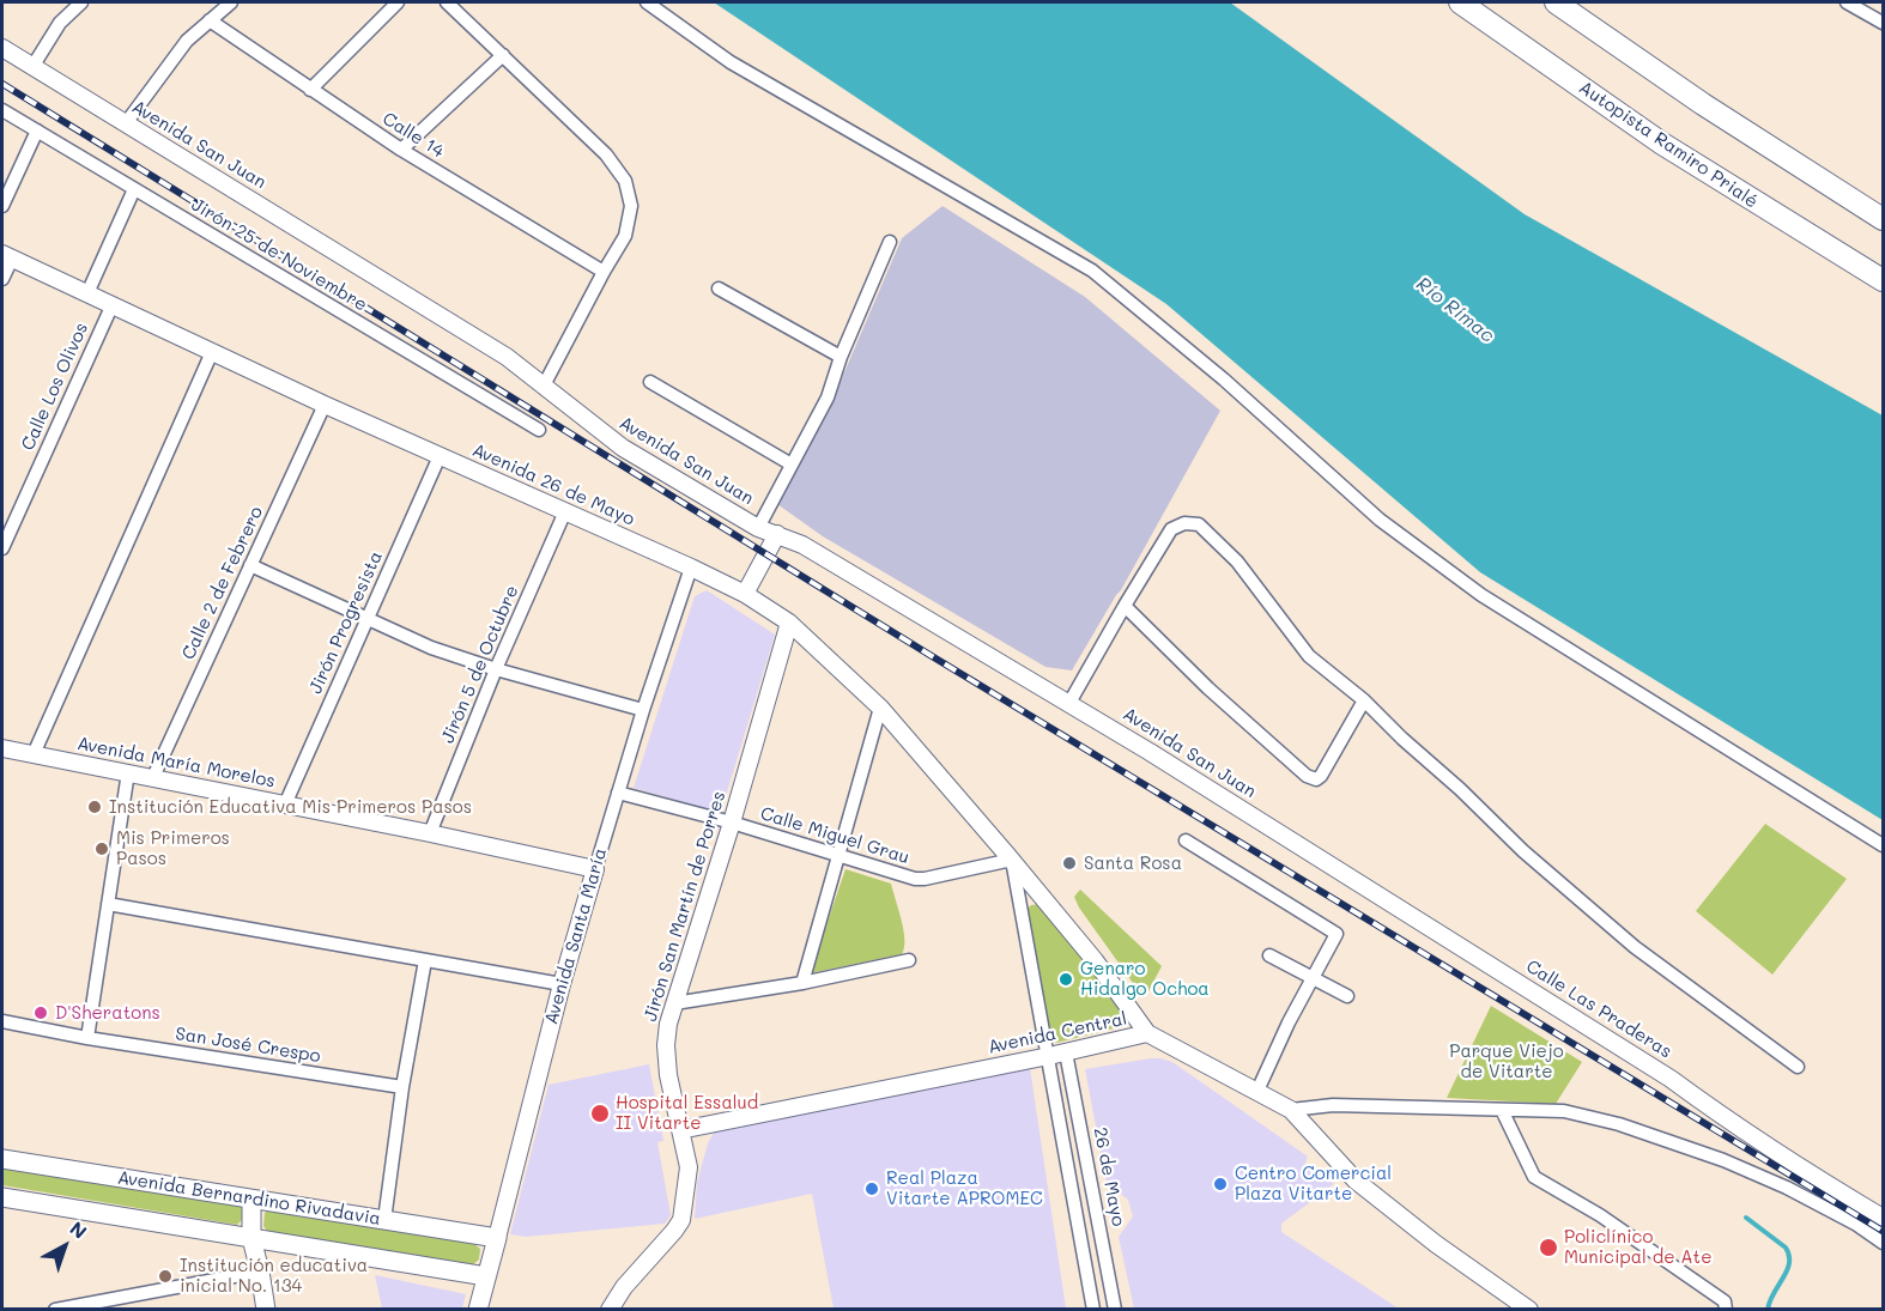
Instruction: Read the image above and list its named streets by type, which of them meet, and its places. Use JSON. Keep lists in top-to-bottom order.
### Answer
{
  "streets": {
    "highway": ["Autopista Ramiro Prialé"],
    "main road": ["Avenida Santa María", "Avenida Bernardino Rivadavia"],
    "street": [
      "Calle 14",
      "Avenida San Juan",
      "Jirón 25 de Noviembre",
      "Calle Los Olivos",
      "Avenida 26 de Mayo",
      "Calle 2 de Febrero",
      "Jirón Progresista",
      "Jirón 5 de Octubre",
      "Avenida María Morelos",
      "Calle Miguel Grau",
      "Jirón San Martín de Porres",
      "Calle Las Praderas",
      "Avenida Central",
      "San José Crespo",
      "26 de Mayo"
    ]
  },
  "crossings": [
    ["Avenida San Juan", "Calle Las Praderas"],
    ["Calle Los Olivos", "Avenida 26 de Mayo"],
    ["Avenida 26 de Mayo", "Calle 2 de Febrero"],
    ["Avenida 26 de Mayo", "Jirón Progresista"],
    ["Avenida 26 de Mayo", "Jirón 5 de Octubre"],
    ["Avenida 26 de Mayo", "Calle Miguel Grau"],
    ["Avenida 26 de Mayo", "Jirón San Martín de Porres"],
    ["Avenida 26 de Mayo", "Avenida Santa María"],
    ["Avenida 26 de Mayo", "Avenida Central"],
    ["Calle 2 de Febrero", "Avenida María Morelos"],
    ["Jirón Progresista", "Avenida María Morelos"],
    ["Jirón 5 de Octubre", "Avenida María Morelos"],
    ["Avenida María Morelos", "Avenida Santa María"],
    ["Calle Miguel Grau", "Jirón San Martín de Porres"],
    ["Calle Miguel Grau", "Avenida Santa María"],
    ["Jirón San Martín de Porres", "Avenida Central"],
    ["Avenida Santa María", "Avenida Bernardino Rivadavia"],
    ["Avenida Central", "26 de Mayo"]
  ],
  "water": ["Río Rímac"],
  "parks": ["Parque Viejo de Vitarte"],
  "places": [
    "Institución Educativa Mis Primeros Pasos",
    "Mis Primeros Pasos",
    "Santa Rosa",
    "Genaro Hidalgo Ochoa",
    "D'Sheratons",
    "Hospital Essalud II Vitarte",
    "Centro Comercial Plaza Vitarte",
    "Real Plaza Vitarte APROMEC",
    "Policlínico Municipal de Ate",
    "Institución educativa inicial No. 134"
  ],
  "north": "top right"
}
